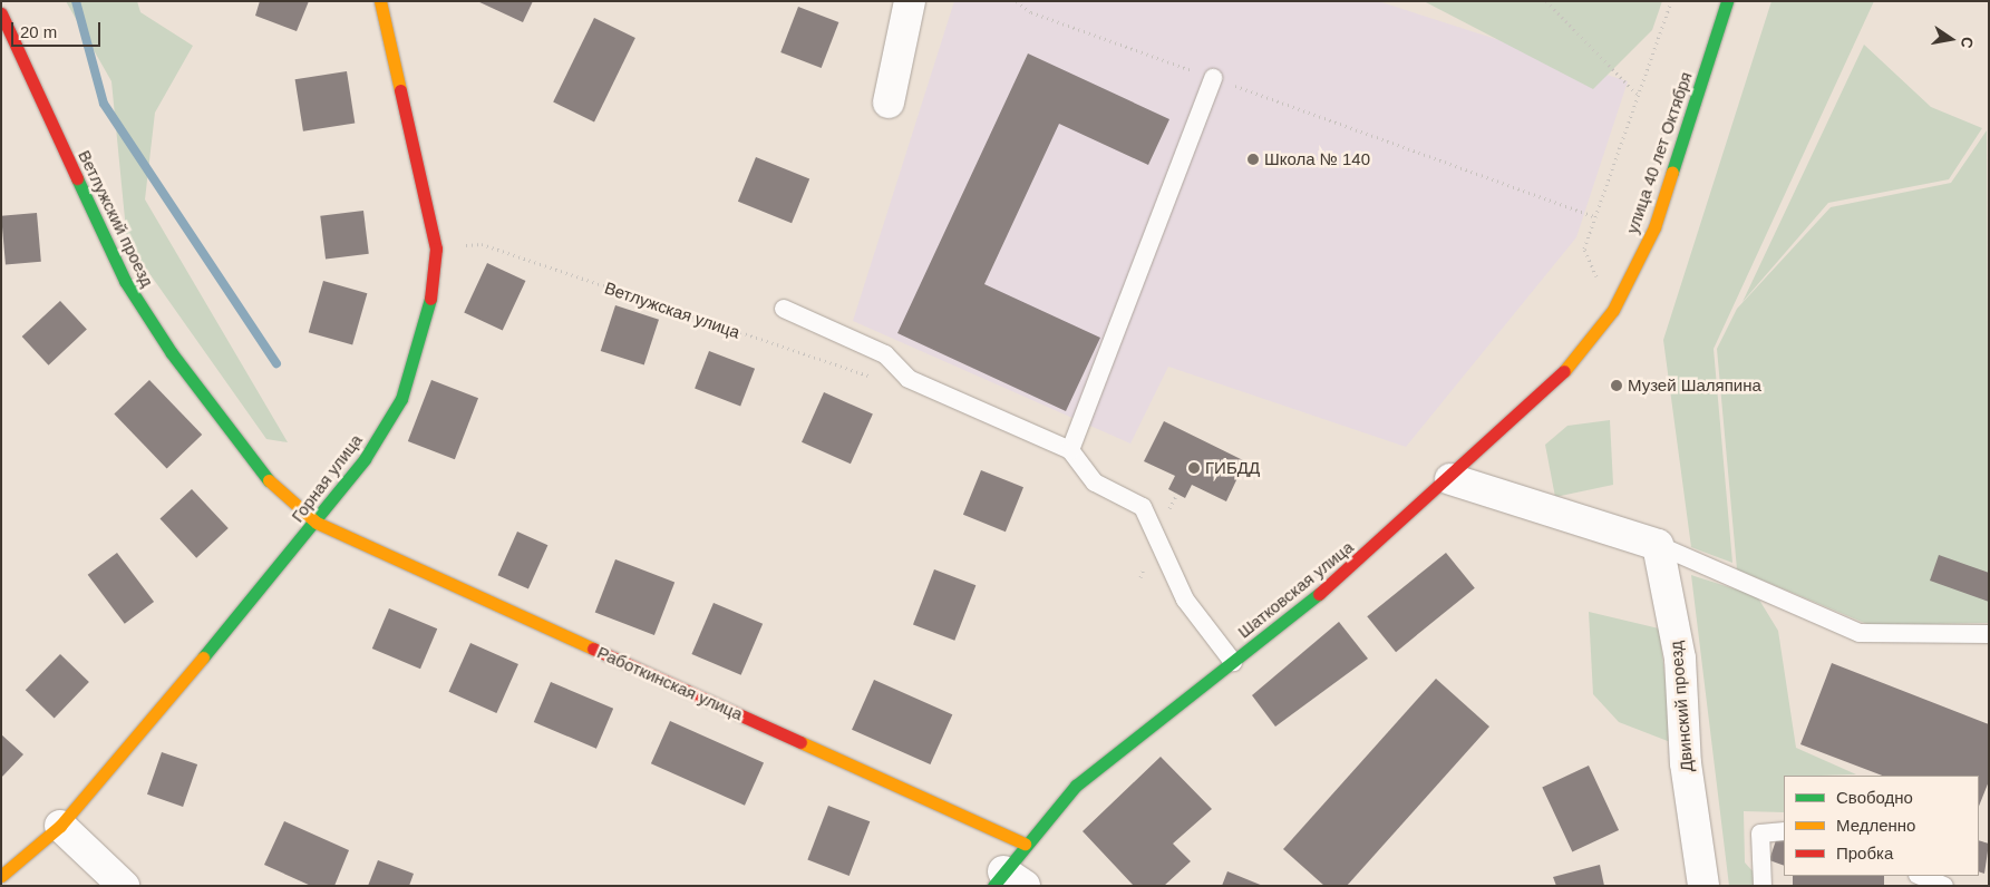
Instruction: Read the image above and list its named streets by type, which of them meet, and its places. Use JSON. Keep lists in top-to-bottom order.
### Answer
{
  "streets": {
    "street": [
      "улица 40 лет Октября",
      "Ветлужский проезд",
      "Горная улица",
      "Шатковская улица",
      "Работкинская улица",
      "Двинский проезд"
    ],
    "path": ["Ветлужская улица"]
  },
  "crossings": [
    ["улица 40 лет Октября", "Шатковская улица"],
    ["Ветлужский проезд", "Горная улица"],
    ["Ветлужский проезд", "Работкинская улица"],
    ["Ветлужская улица", "Горная улица"],
    ["Горная улица", "Работкинская улица"],
    ["Шатковская улица", "Работкинская улица"]
  ],
  "places": ["Школа № 140", "Музей Шаляпина", "ГИБДД"],
  "legend": ["Свободно", "Медленно", "Пробка"],
  "scale_bar": "20 m",
  "north": "right"
}
